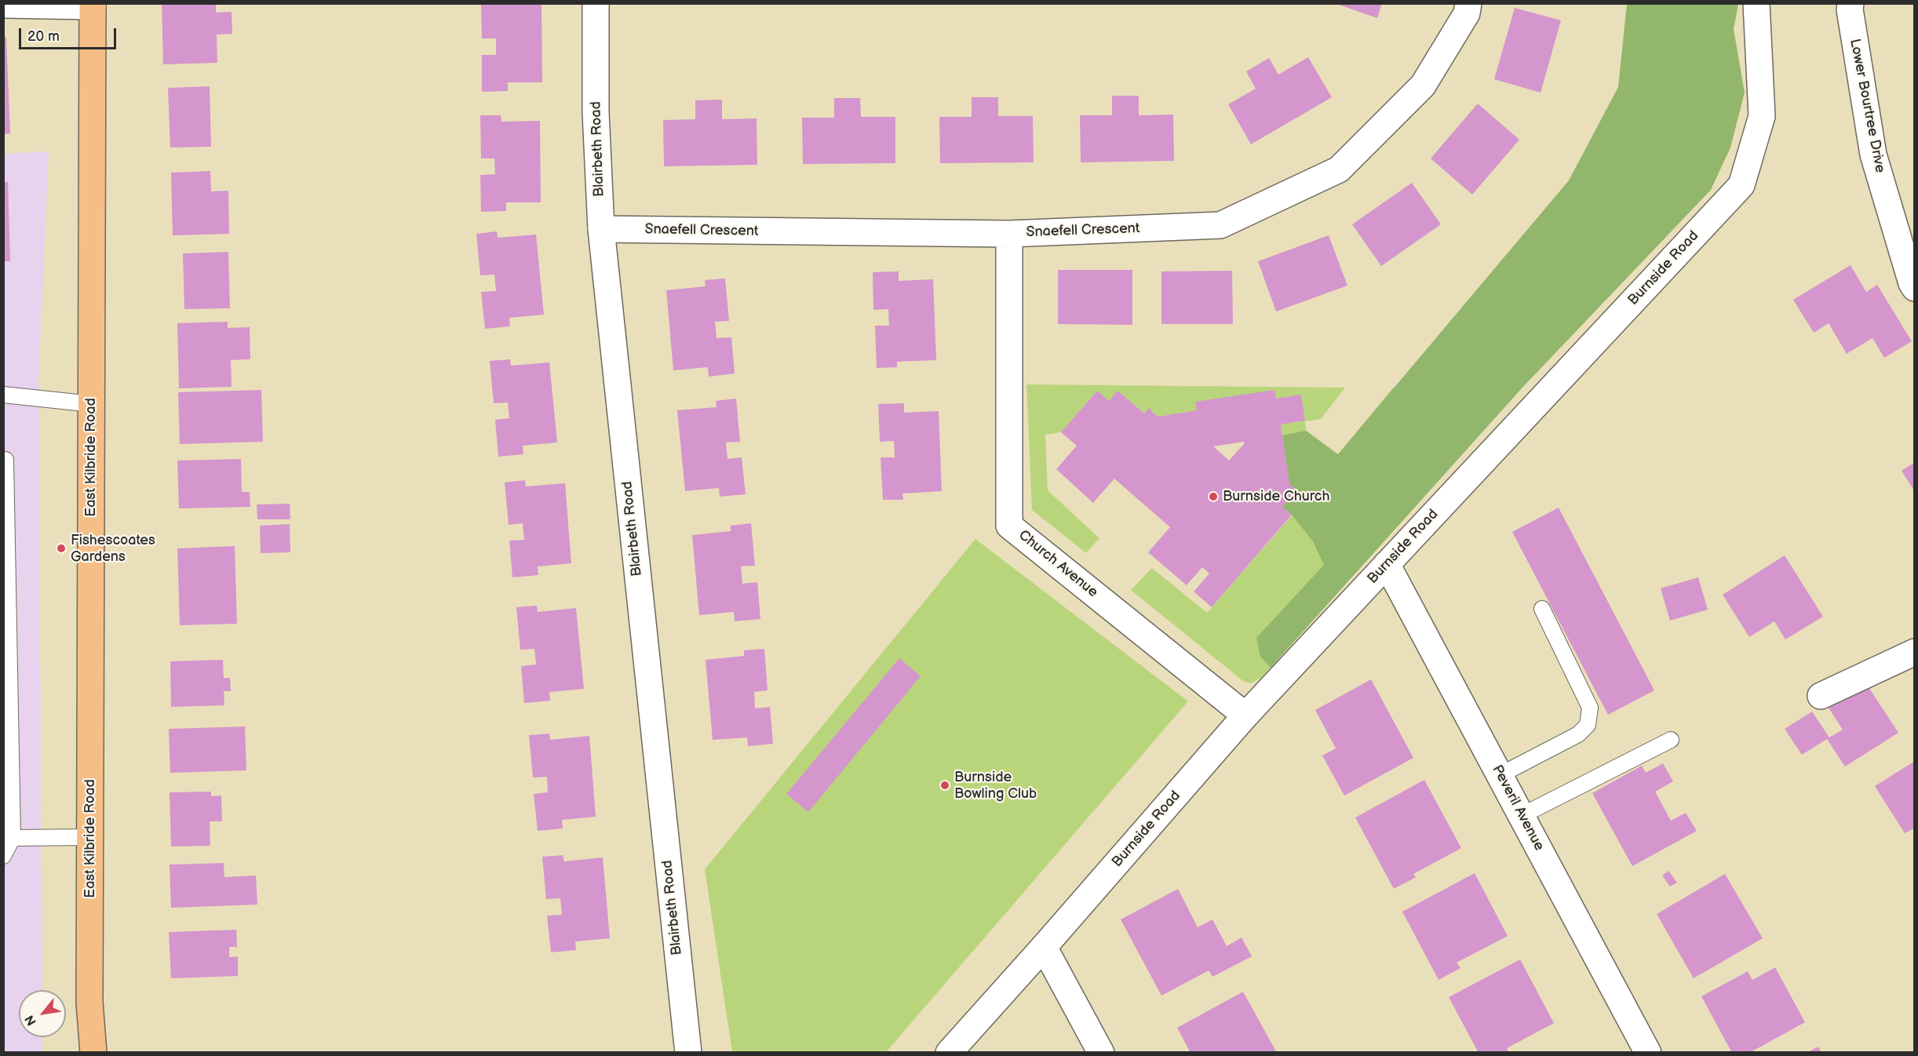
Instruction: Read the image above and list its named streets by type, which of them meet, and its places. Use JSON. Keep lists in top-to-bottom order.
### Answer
{
  "streets": {
    "main road": ["East Kilbride Road"],
    "street": [
      "Lower Bourtree Drive",
      "Blairbeth Road",
      "Snaefell Crescent",
      "Burnside Road",
      "Church Avenue",
      "Peveril Avenue"
    ]
  },
  "crossings": [
    ["Blairbeth Road", "Snaefell Crescent"],
    ["Snaefell Crescent", "Church Avenue"],
    ["Burnside Road", "Church Avenue"],
    ["Burnside Road", "Peveril Avenue"]
  ],
  "places": ["Burnside Church", "Fishescoates Gardens", "Burnside Bowling Club"],
  "scale_bar": "20 m",
  "north": "bottom left"
}
